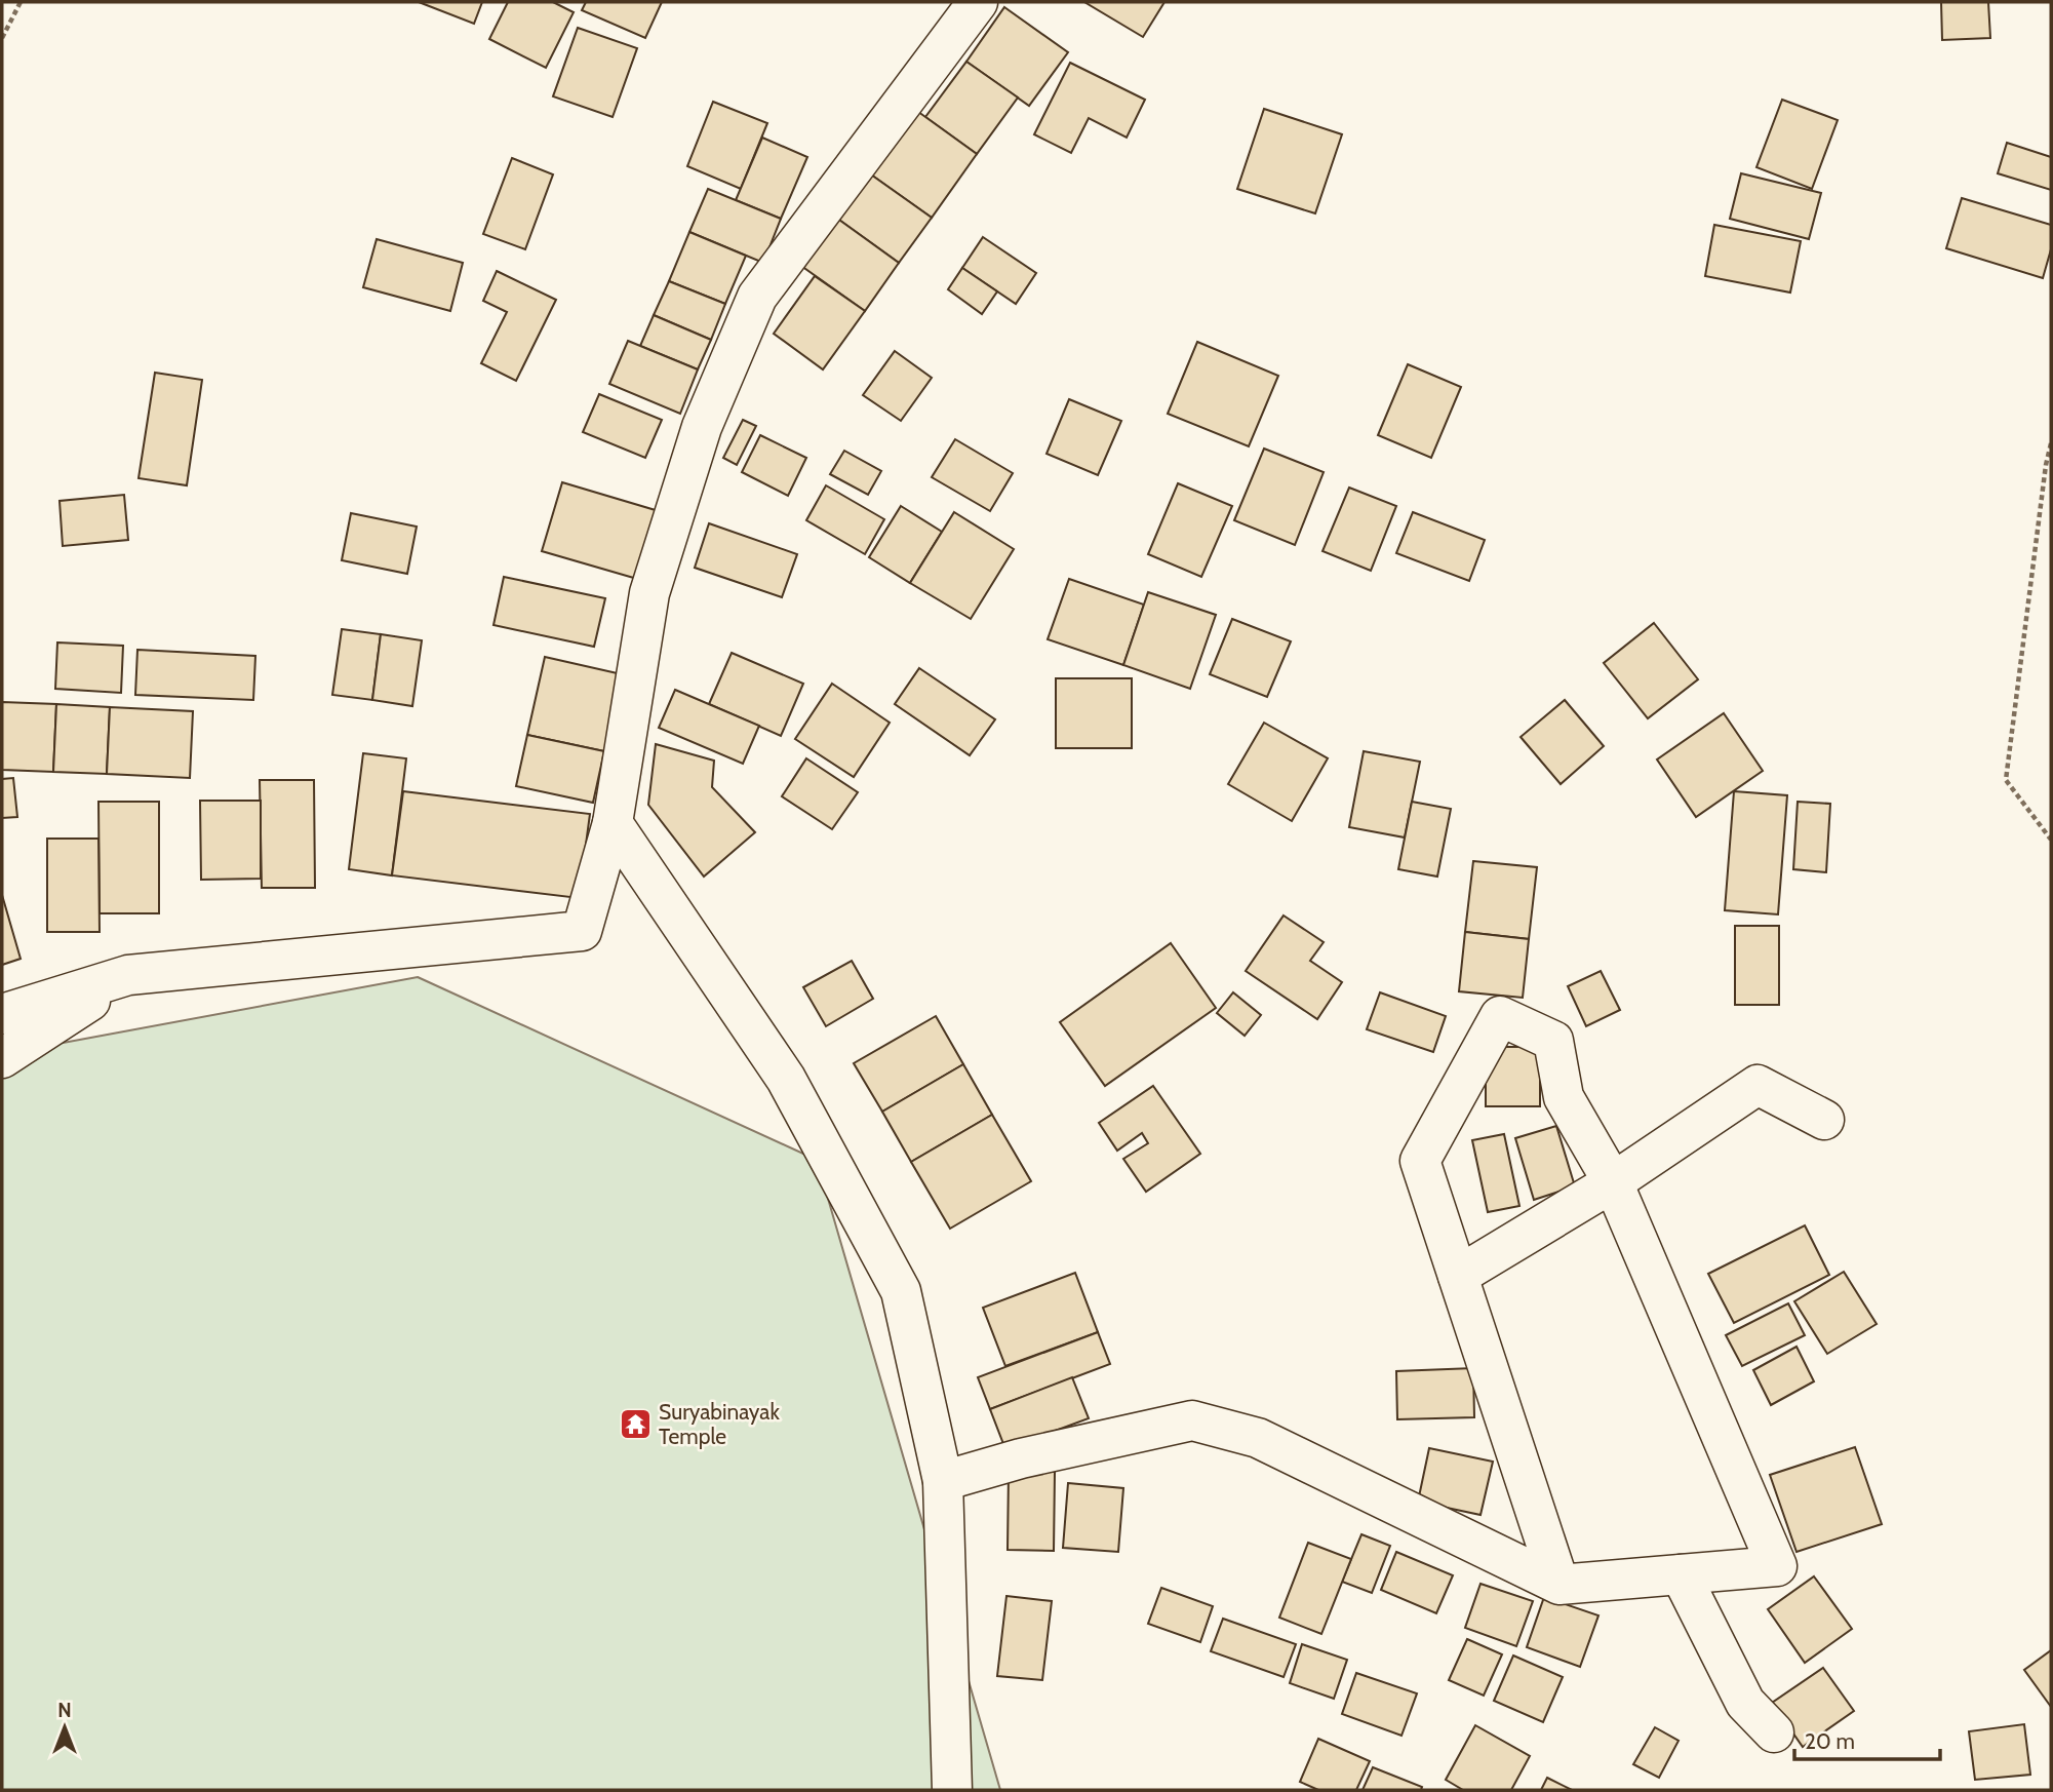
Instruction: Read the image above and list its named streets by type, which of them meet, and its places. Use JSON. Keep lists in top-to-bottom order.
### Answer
{
  "places": {
    "temple": ["Suryabinayak Temple"]
  },
  "scale_bar": "20 m",
  "north": "top"
}
